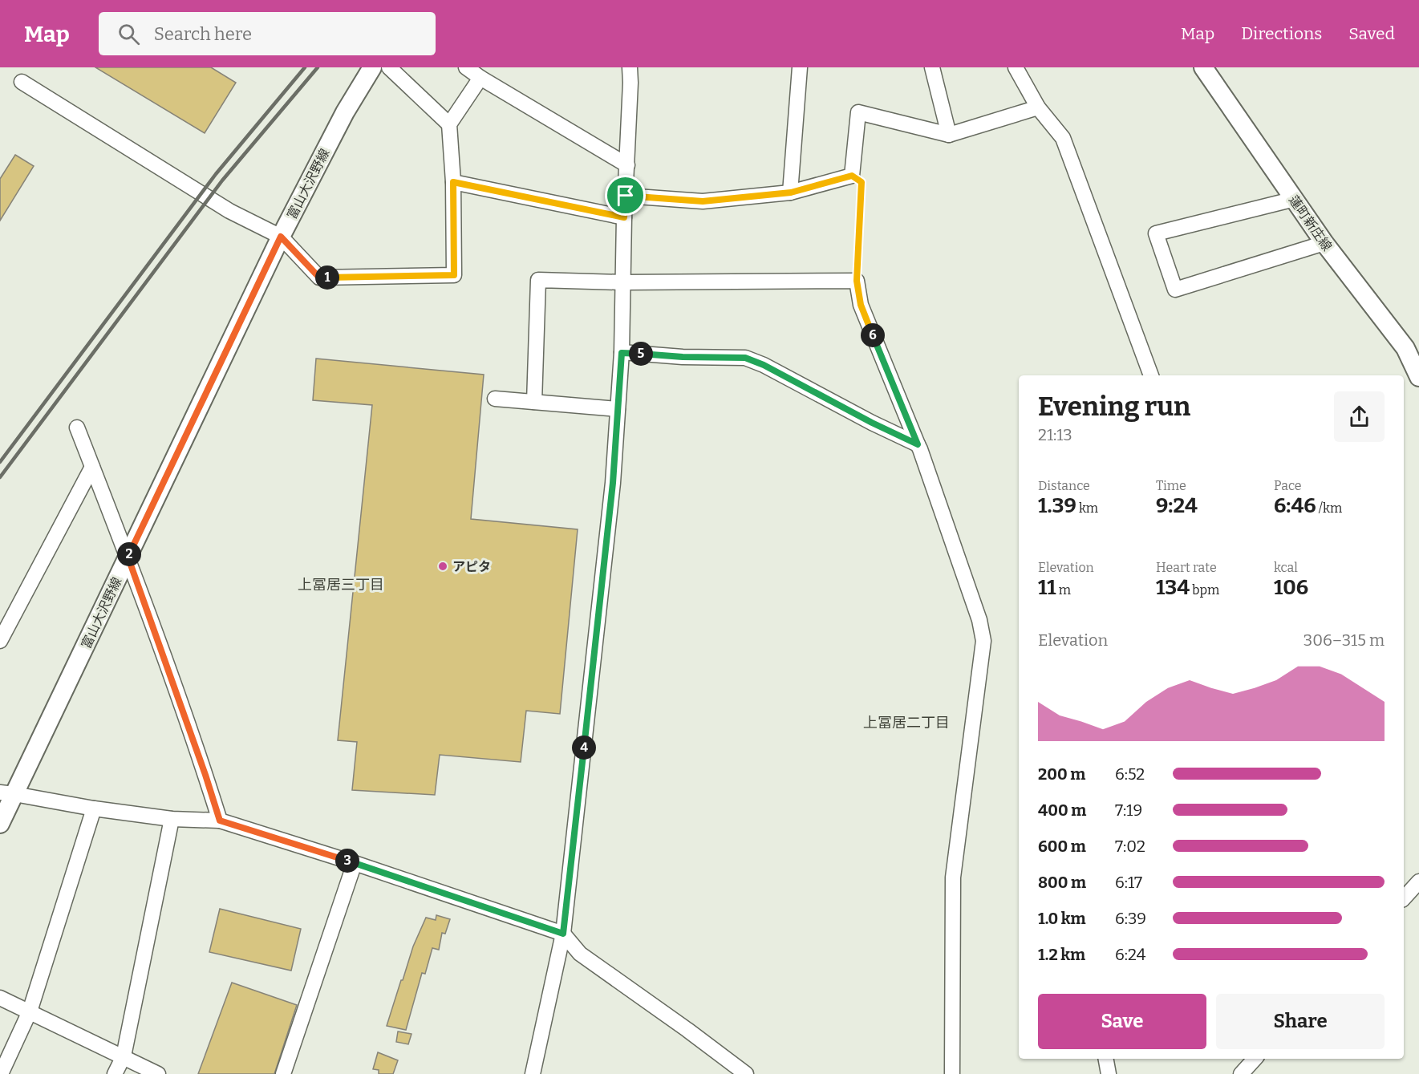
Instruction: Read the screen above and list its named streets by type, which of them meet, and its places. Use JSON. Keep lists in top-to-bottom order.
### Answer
{
  "streets": {
    "main road": ["富山大沢野線", "蓮町新庄線"]
  },
  "districts": ["上冨居三丁目", "上冨居二丁目"],
  "places": ["アピタ"],
  "page": {
    "header": "Map",
    "search": "Search here",
    "nav": ["Map", "Directions", "Saved"],
    "pins": [
      "1",
      "6",
      "5",
      "2",
      "4",
      "3"
    ],
    "heading": ["Evening run", "21:13"],
    "stats": [
      ["Distance", "1.39 km"],
      ["Time", "9:24"],
      ["Pace", "6:46 /km"],
      ["Elevation", "11 m"],
      ["Heart rate", "134 bpm"],
      ["kcal", "106"]
    ],
    "chart": ["Elevation", "306–315 m"],
    "list": [
      {
        "name": "200 m",
        "note": "6:52"
      },
      {
        "name": "400 m",
        "note": "7:19"
      },
      {
        "name": "600 m",
        "note": "7:02"
      },
      {
        "name": "800 m",
        "note": "6:17"
      },
      {
        "name": "1.0 km",
        "note": "6:39"
      },
      {
        "name": "1.2 km",
        "note": "6:24"
      }
    ],
    "buttons": ["Save", "Share"]
  }
}
